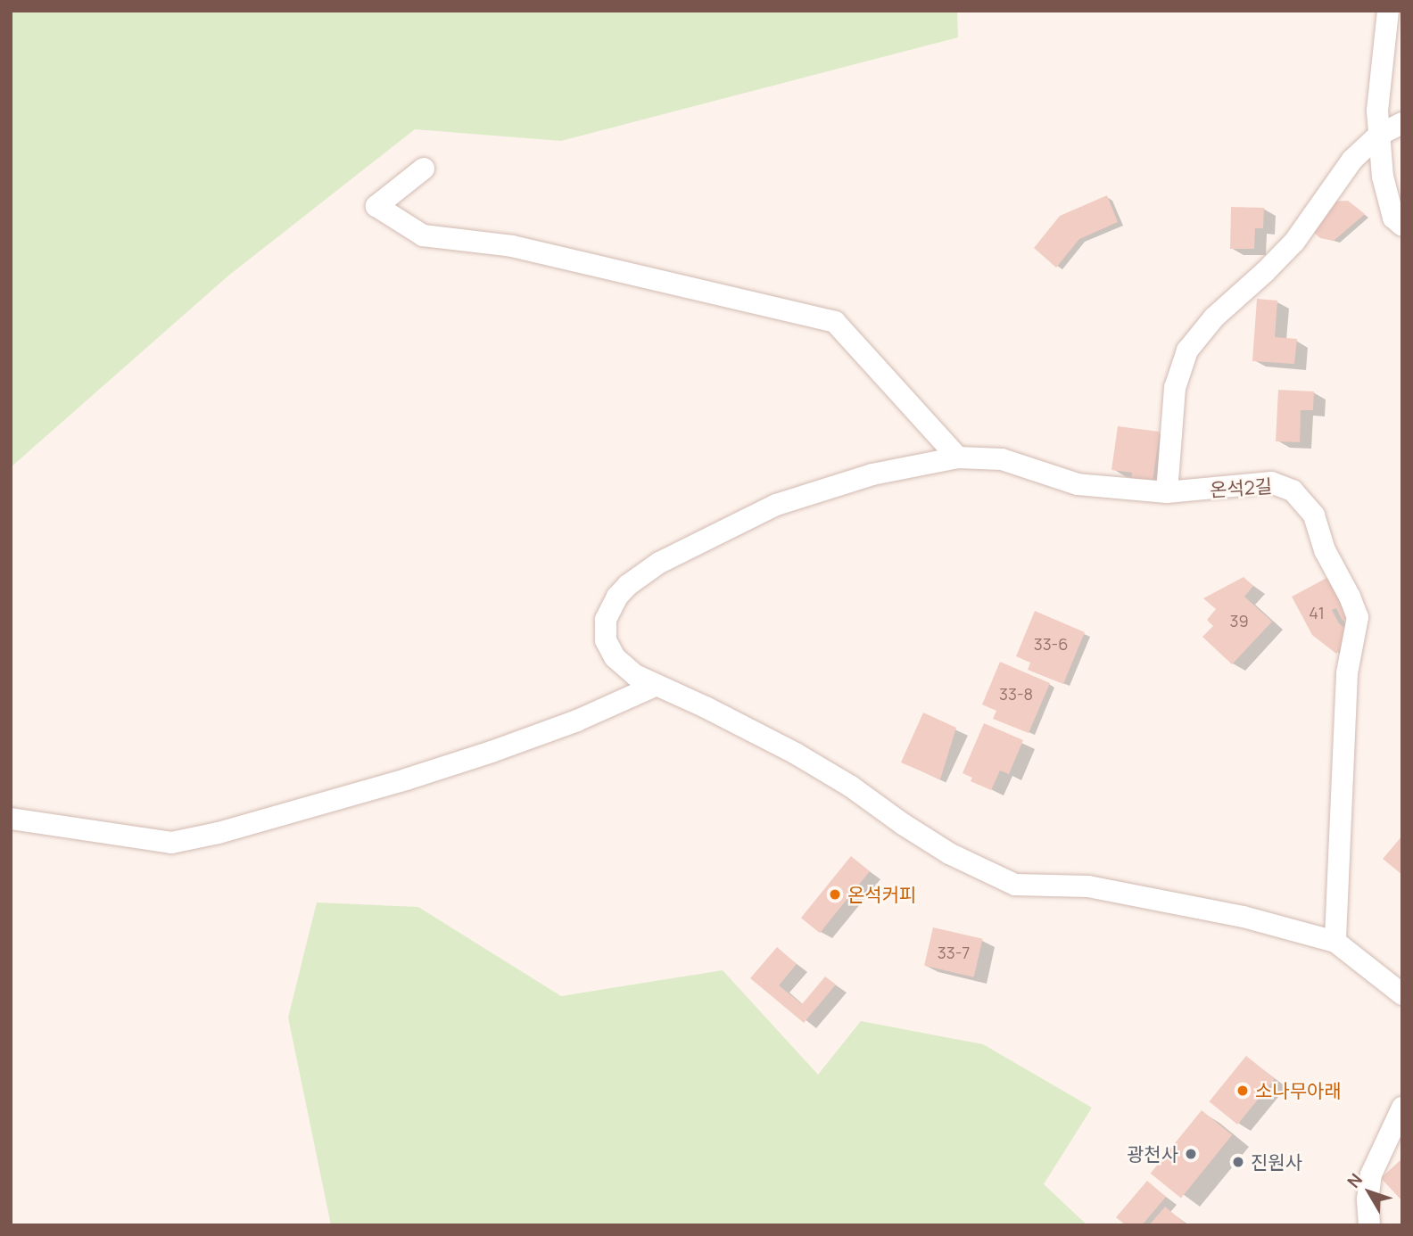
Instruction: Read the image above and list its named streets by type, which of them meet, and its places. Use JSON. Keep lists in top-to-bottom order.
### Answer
{
  "streets": {
    "street": ["온석2길"]
  },
  "places": [
    "온석커피",
    "소나무아래",
    "광천사",
    "진원사"
  ],
  "house_numbers": [
    "41",
    "39",
    "33-6",
    "33-8",
    "33-7"
  ],
  "north": "top left"
}
